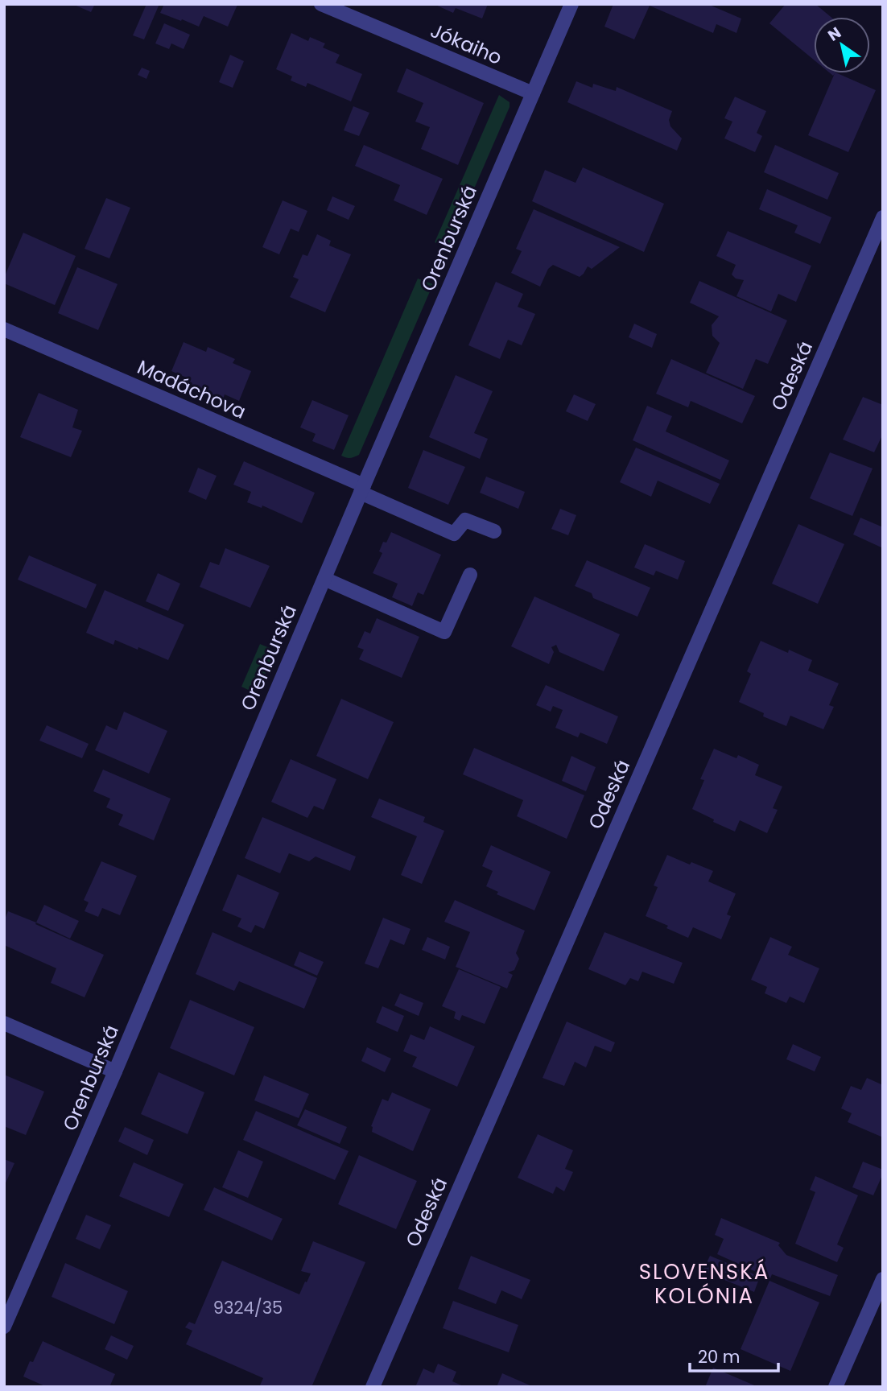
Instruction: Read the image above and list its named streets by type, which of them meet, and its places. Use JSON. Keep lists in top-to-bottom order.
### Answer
{
  "streets": {
    "street": [
      "Jókaiho",
      "Orenburská",
      "Odeská",
      "Madáchova"
    ]
  },
  "crossings": [
    ["Jókaiho", "Orenburská"],
    ["Orenburská", "Madáchova"]
  ],
  "districts": ["SLOVENSKÁ KOLÓNIA"],
  "house_numbers": ["9324/35"],
  "scale_bar": "20 m",
  "north": "top left"
}
